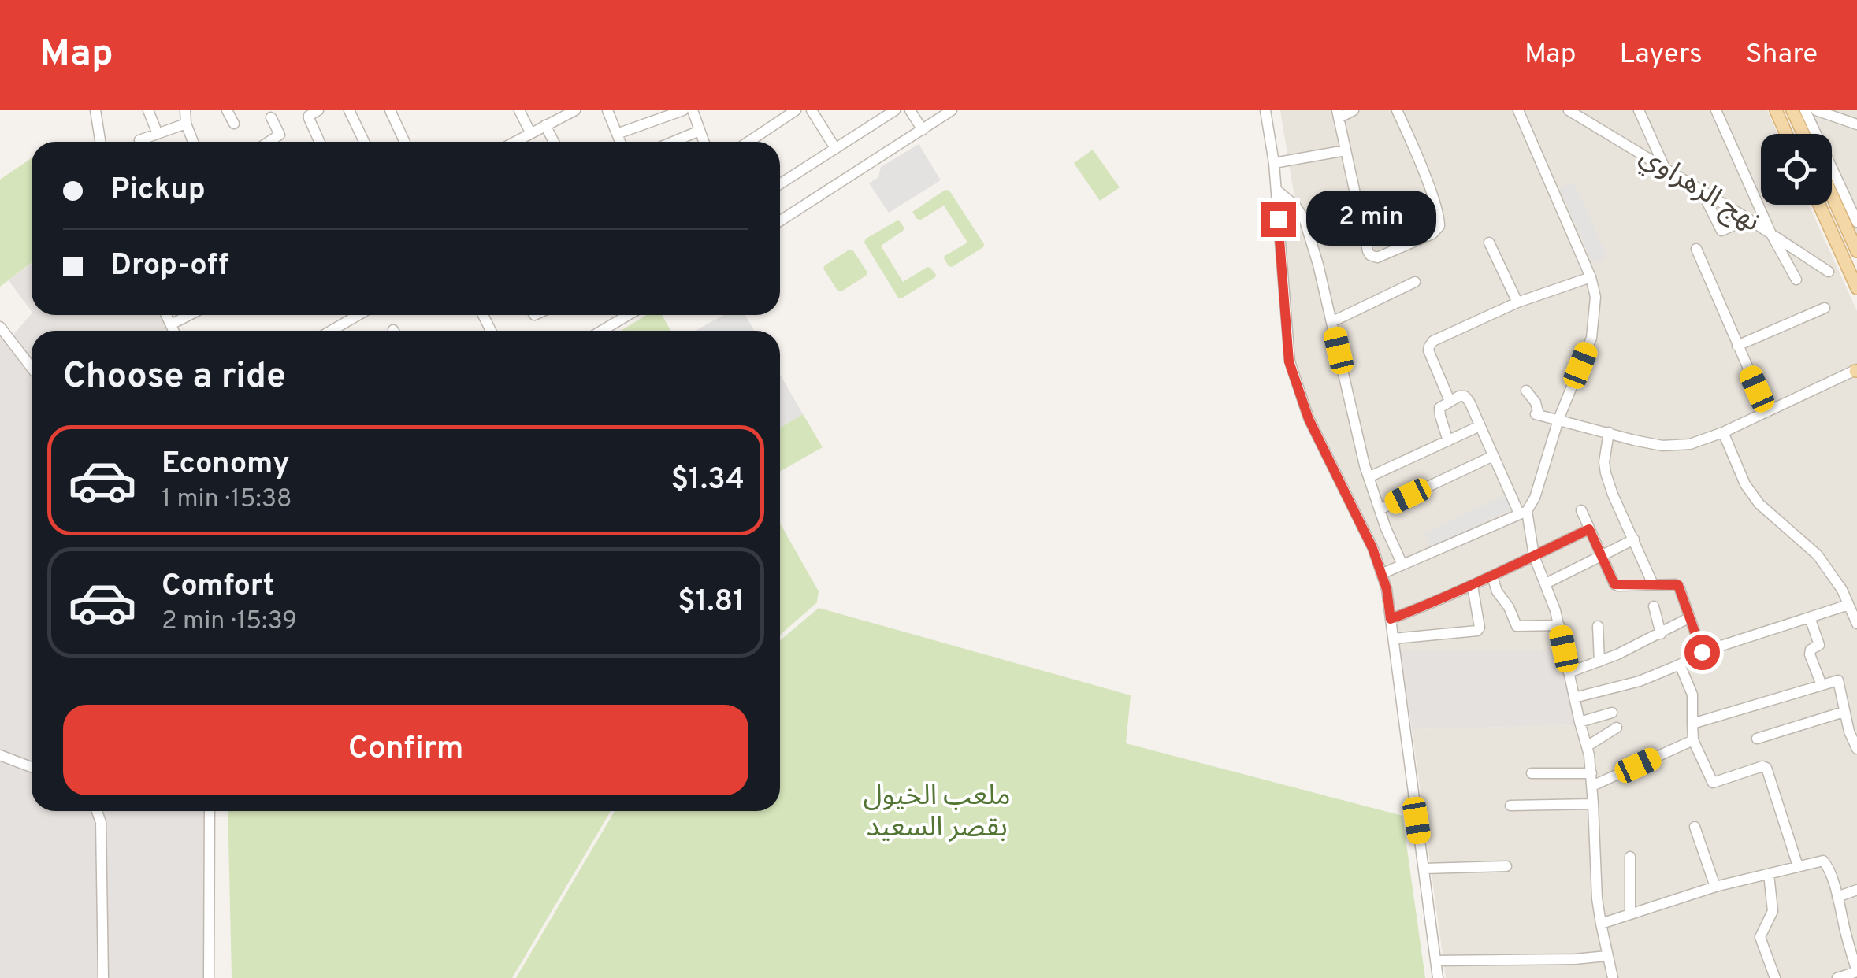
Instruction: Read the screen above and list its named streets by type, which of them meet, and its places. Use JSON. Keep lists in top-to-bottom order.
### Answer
{
  "streets": {
    "street": ["نهج الزهراوي"]
  },
  "parks": ["ملعب الخيول بقصر السعيد"],
  "page": {
    "header": "Map",
    "nav": ["Map", "Layers", "Share"],
    "banner": ["Pickup", "Drop-off"],
    "bubble": "2 min",
    "heading": "Choose a ride",
    "list": [
      {
        "name": "Economy",
        "note": "1 min · 15:38",
        "value": "$1.34"
      },
      {
        "name": "Comfort",
        "note": "2 min · 15:39",
        "value": "$1.81"
      }
    ],
    "buttons": "Confirm"
  }
}
